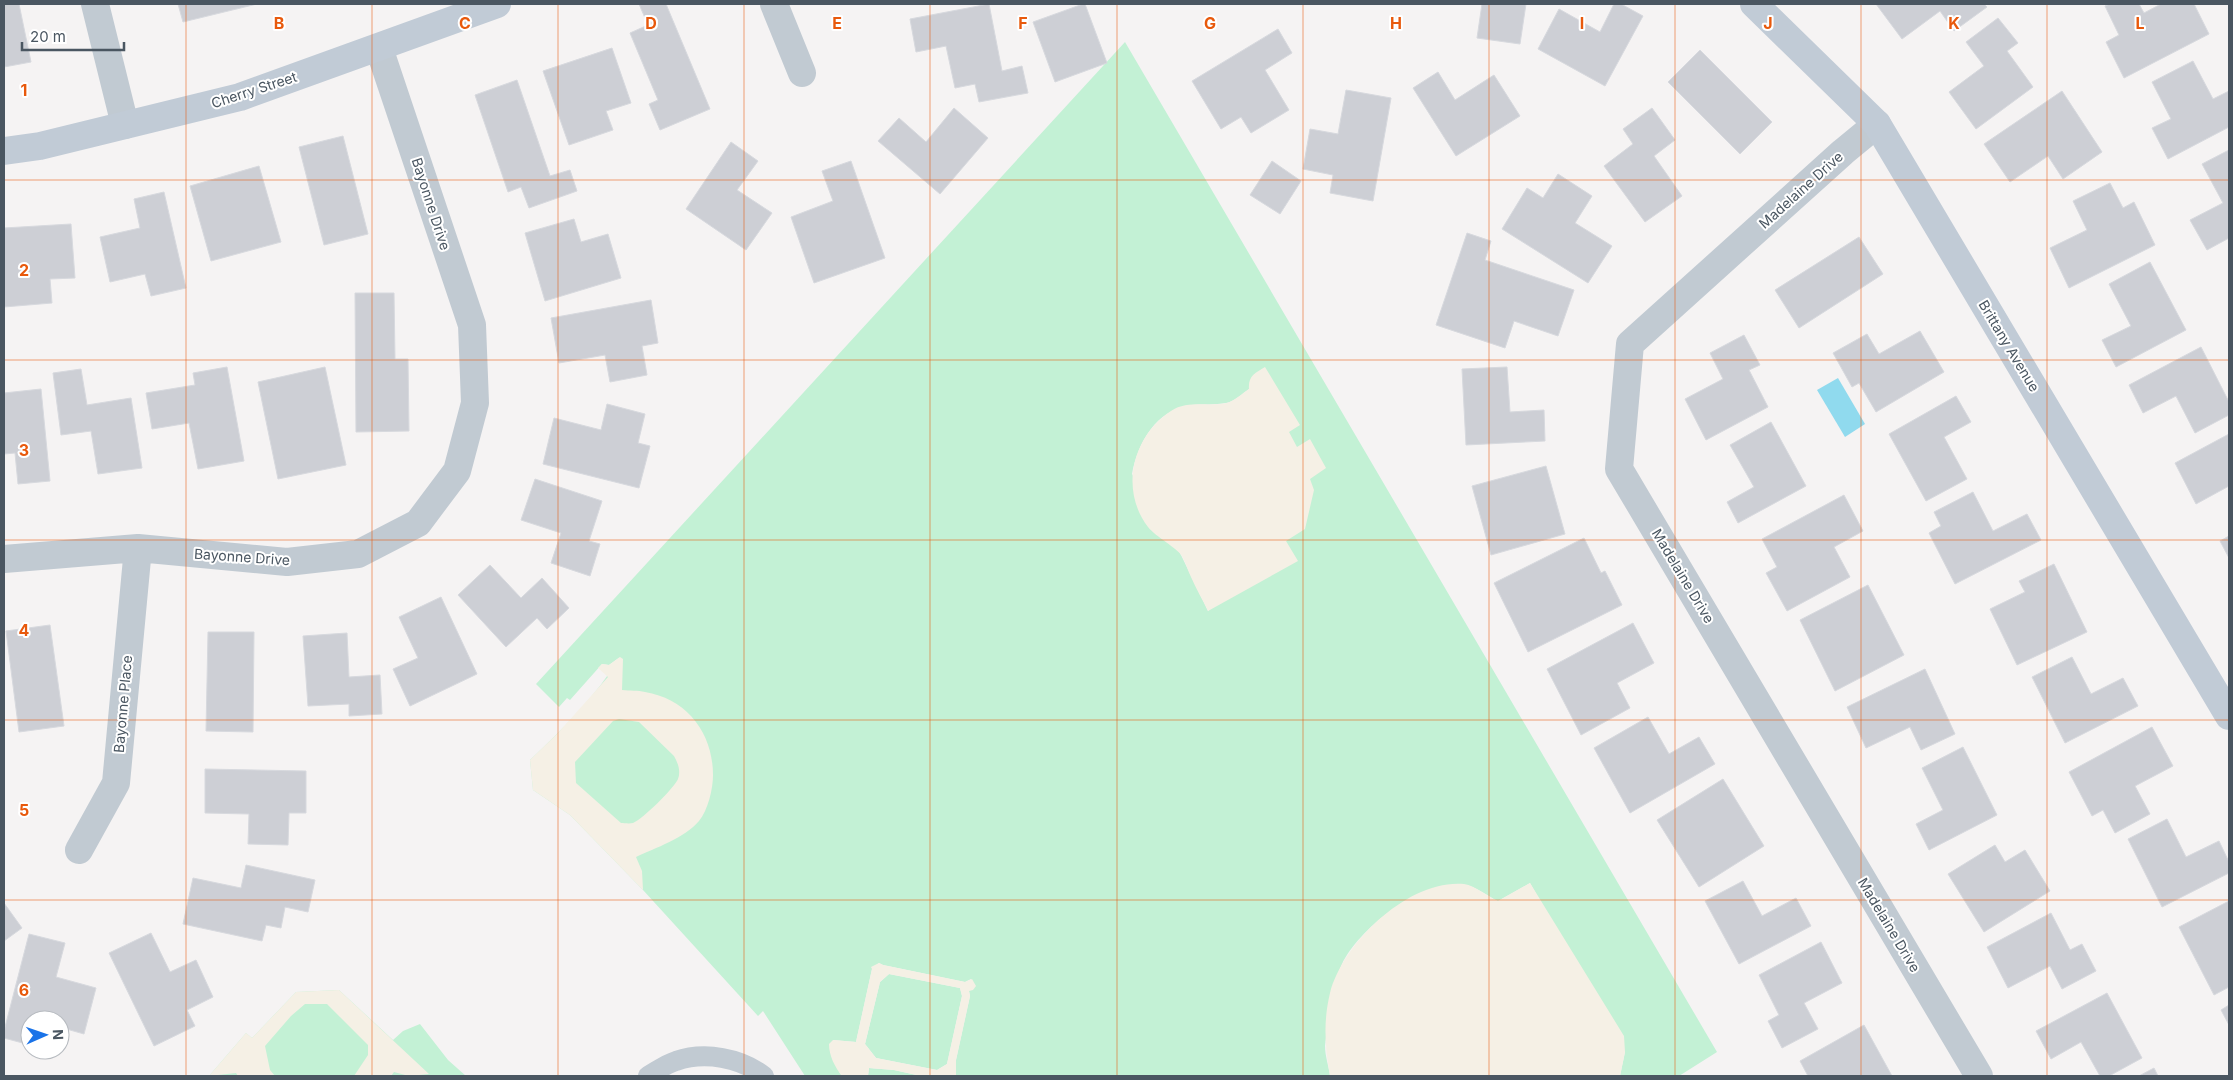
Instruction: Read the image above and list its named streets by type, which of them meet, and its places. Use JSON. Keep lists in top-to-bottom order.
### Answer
{
  "streets": {
    "street": [
      "Cherry Street",
      "Madelaine Drive",
      "Bayonne Drive",
      "Brittany Avenue",
      "Bayonne Place"
    ]
  },
  "crossings": [
    ["Cherry Street", "Bayonne Drive"],
    ["Madelaine Drive", "Brittany Avenue"],
    ["Bayonne Drive", "Bayonne Place"]
  ],
  "scale_bar": "20 m",
  "north": "right",
  "grid": {
    "columns": [
      "B",
      "C",
      "D",
      "E",
      "F",
      "G",
      "H",
      "I",
      "J",
      "K",
      "L"
    ],
    "rows": [
      "1",
      "2",
      "3",
      "4",
      "5",
      "6"
    ]
  }
}
